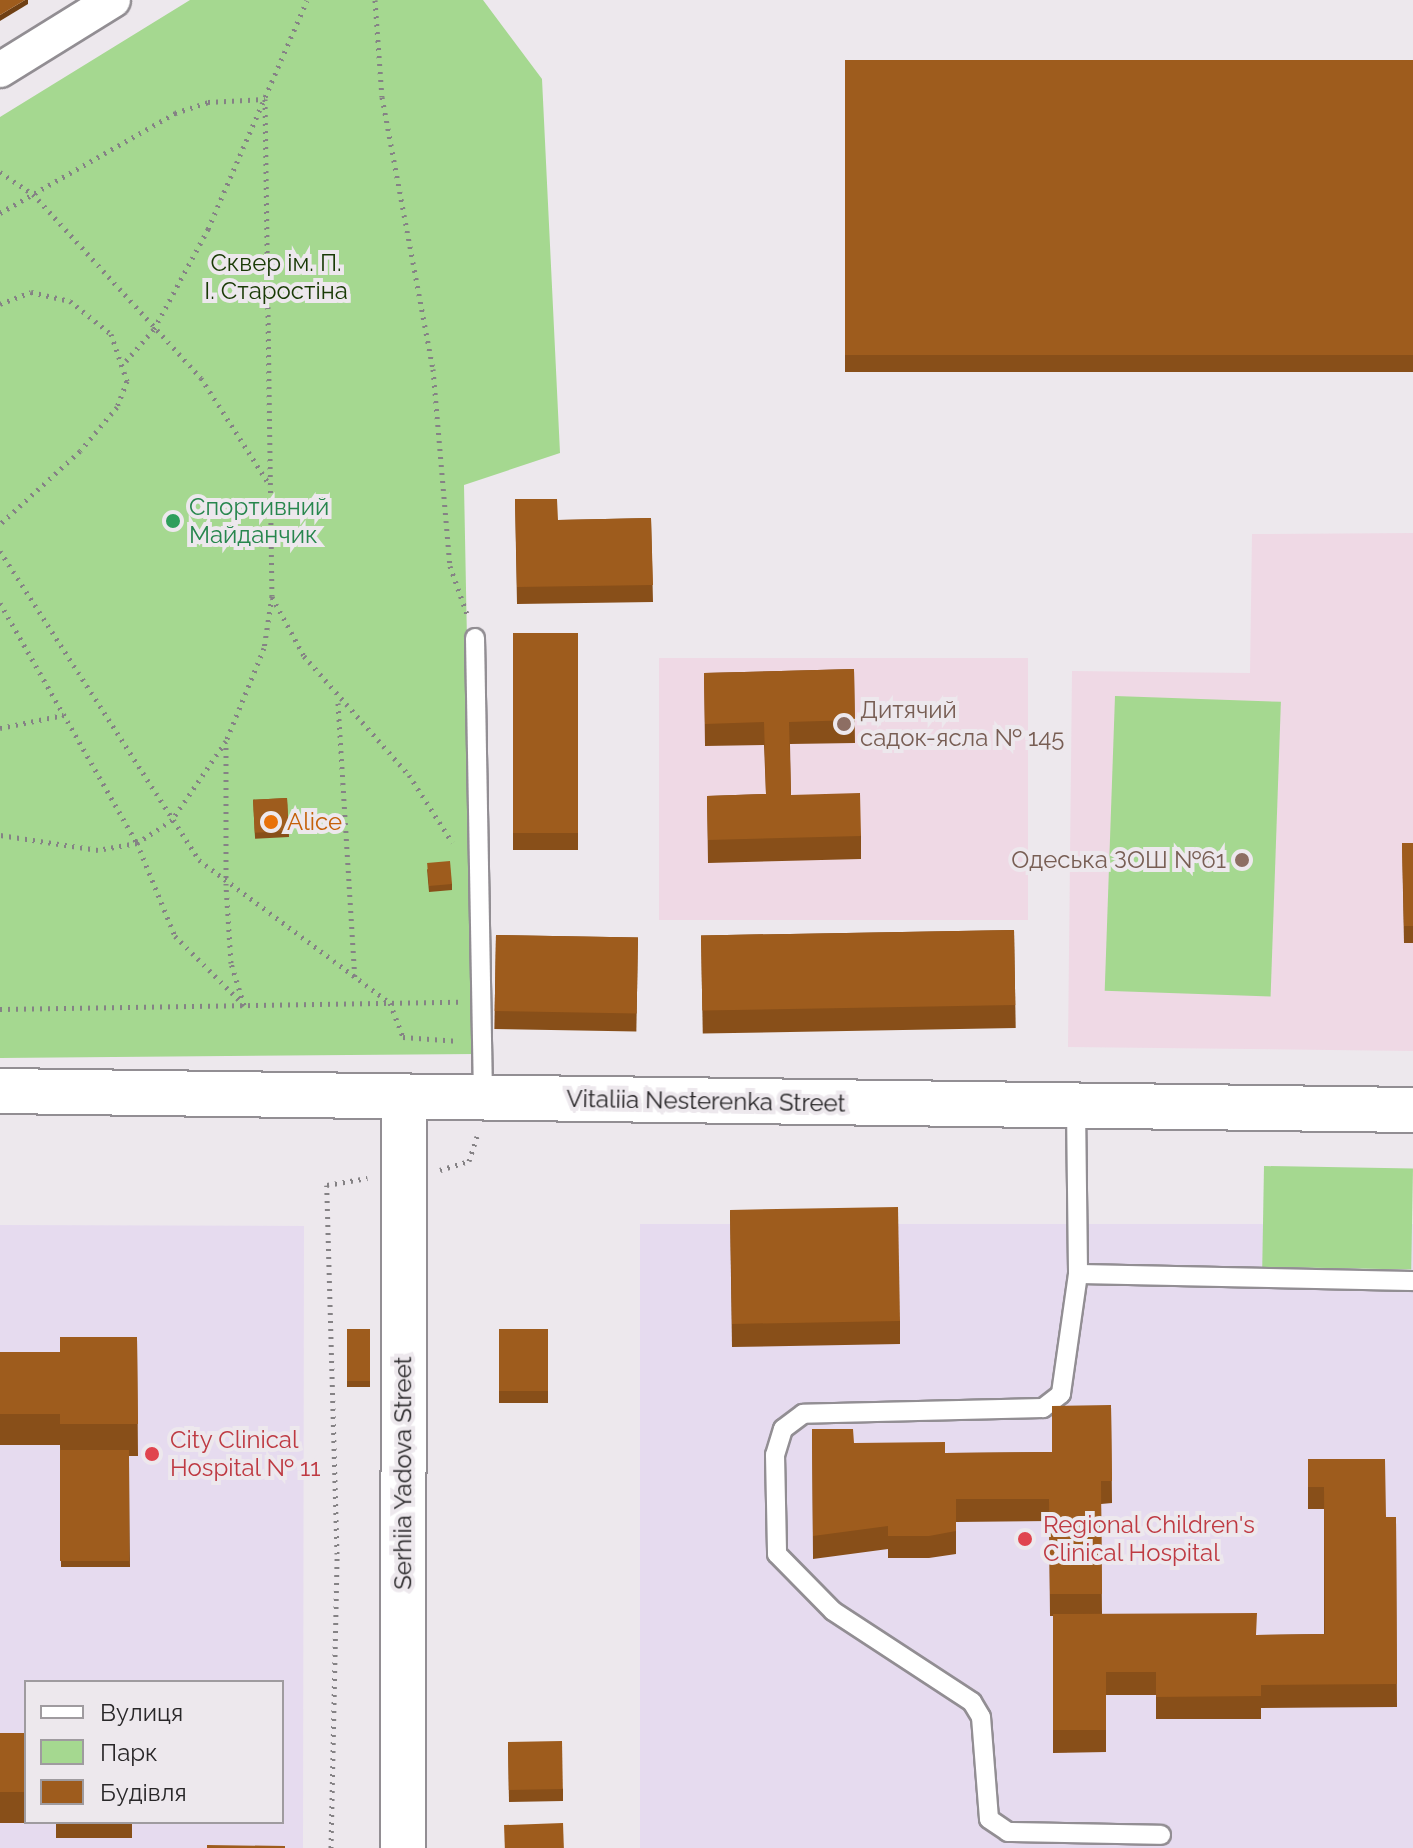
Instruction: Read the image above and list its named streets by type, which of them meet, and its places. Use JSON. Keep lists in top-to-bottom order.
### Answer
{
  "streets": {
    "main road": ["Vitaliia Nesterenka Street", "Serhiia Yadova Street"]
  },
  "crossings": [
    ["Vitaliia Nesterenka Street", "Serhiia Yadova Street"]
  ],
  "parks": ["Сквер ім. П. І. Старостіна"],
  "places": [
    "Спортивний Майданчик",
    "Дитячий садок-ясла № 145",
    "Alice",
    "Одеська ЗОШ №61",
    "City Clinical Hospital № 11",
    "Regional Children's Clinical Hospital"
  ],
  "legend": ["Вулиця", "Парк", "Будівля"]
}
